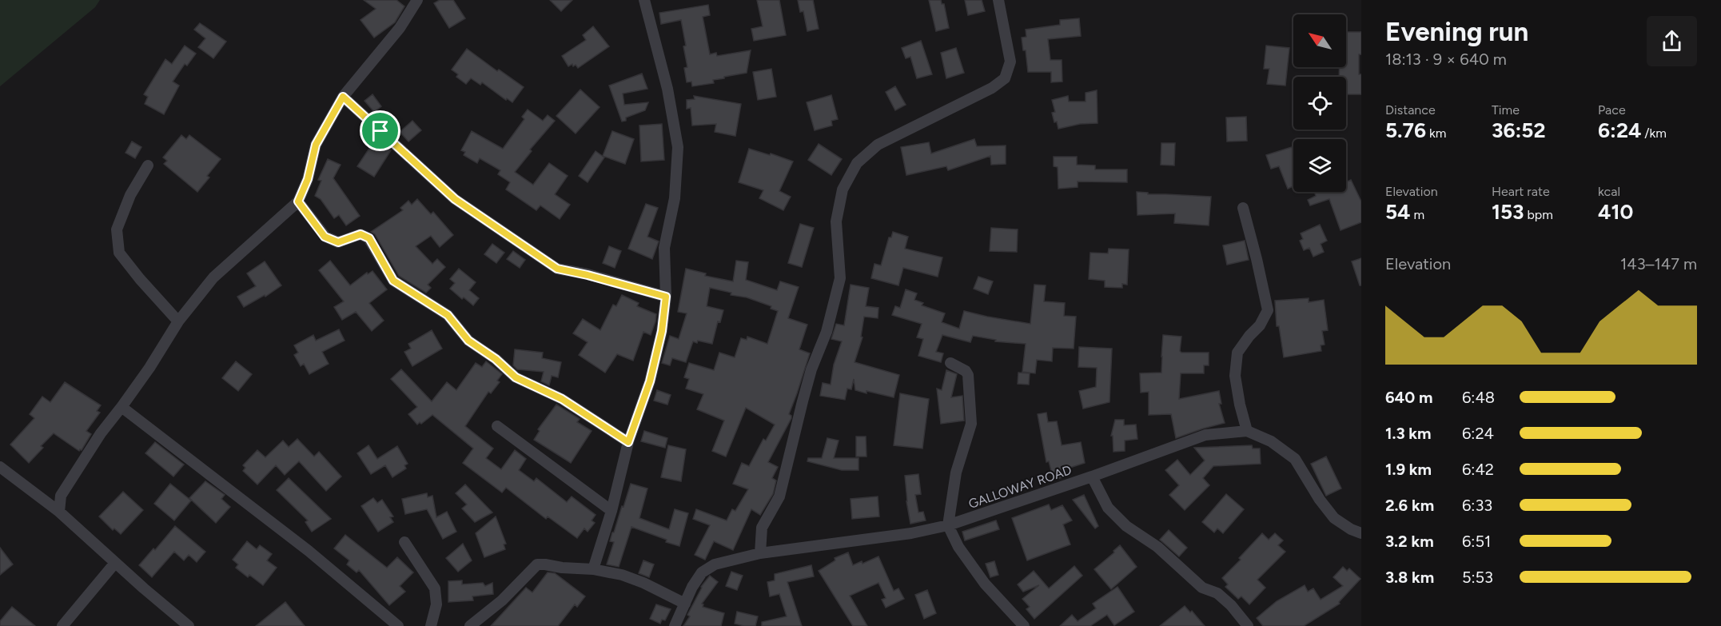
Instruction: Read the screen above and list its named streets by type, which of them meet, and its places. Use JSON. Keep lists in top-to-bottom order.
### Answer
{
  "streets": {
    "street": ["GALLOWAY ROAD"]
  },
  "north": "top left",
  "page": {
    "heading": ["Evening run", "18:13 · 9 × 640 m"],
    "stats": [
      ["Distance", "5.76 km"],
      ["Time", "36:52"],
      ["Pace", "6:24 /km"],
      ["Elevation", "54 m"],
      ["Heart rate", "153 bpm"],
      ["kcal", "410"]
    ],
    "chart": ["Elevation", "143–147 m"],
    "list": [
      {
        "name": "640 m",
        "note": "6:48"
      },
      {
        "name": "1.3 km",
        "note": "6:24"
      },
      {
        "name": "1.9 km",
        "note": "6:42"
      },
      {
        "name": "2.6 km",
        "note": "6:33"
      },
      {
        "name": "3.2 km",
        "note": "6:51"
      },
      {
        "name": "3.8 km",
        "note": "5:53"
      }
    ]
  }
}
